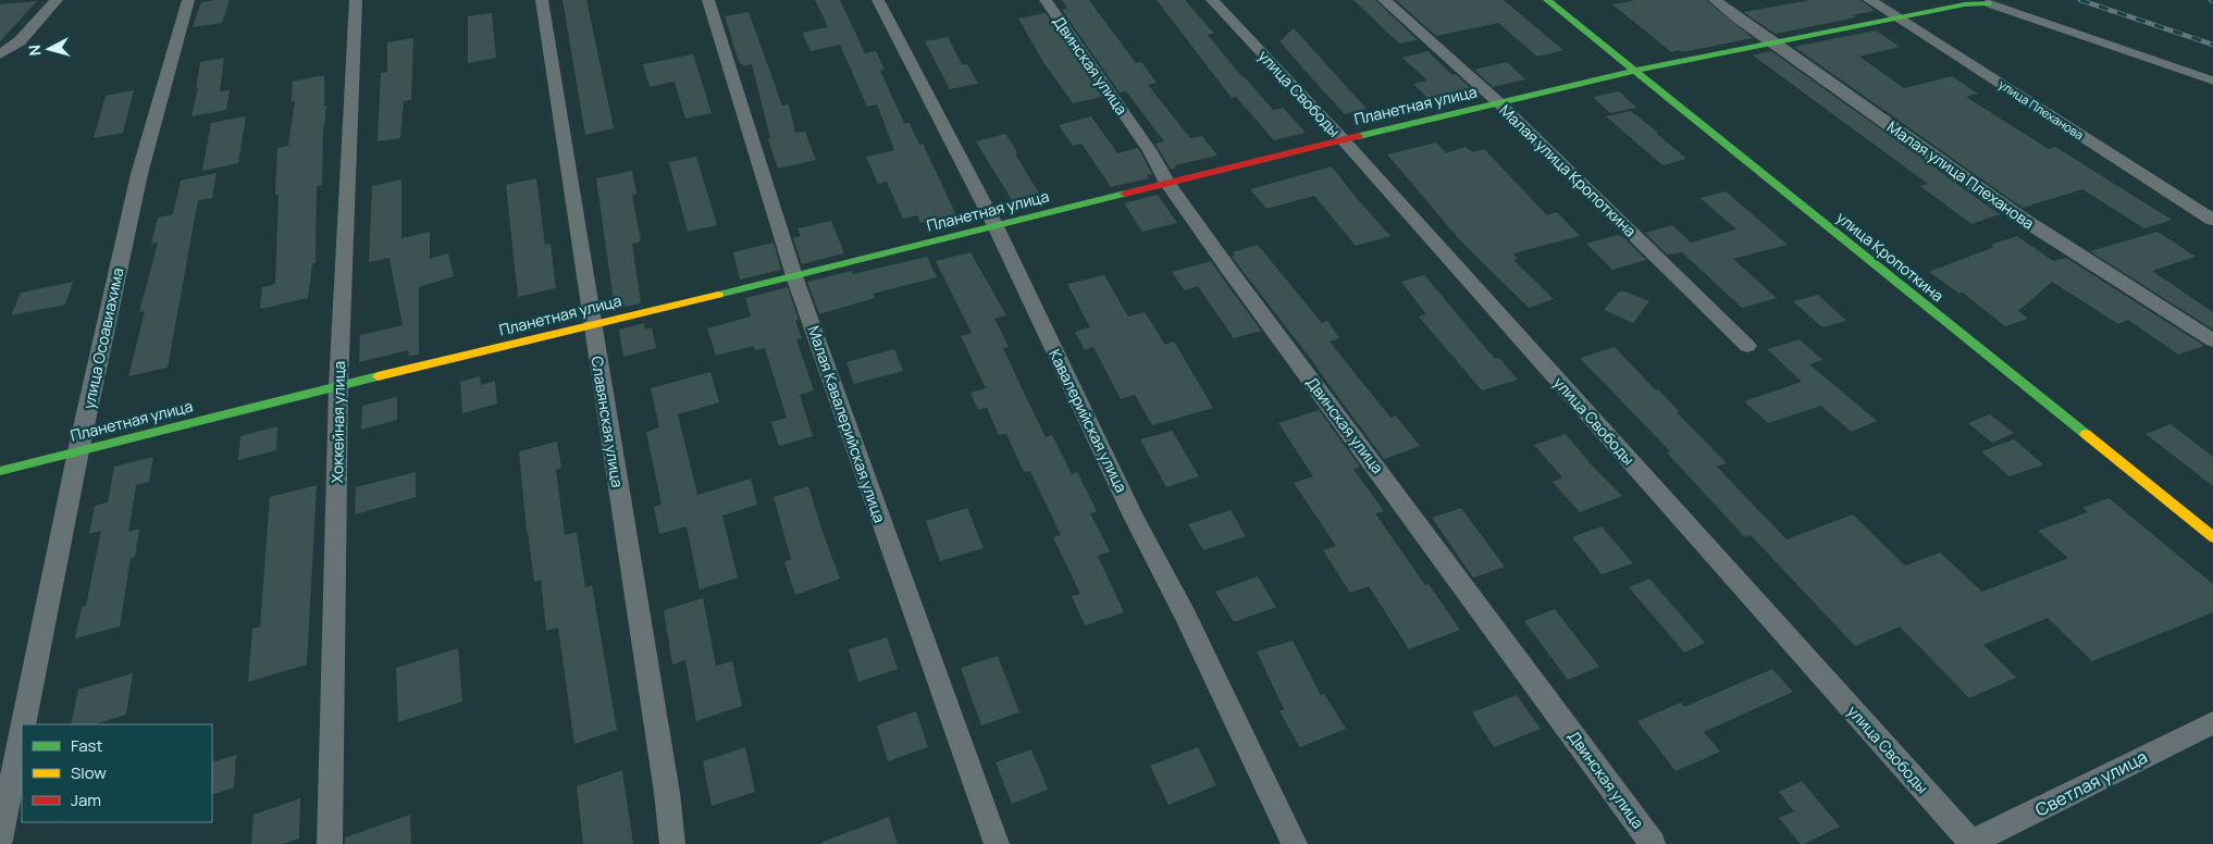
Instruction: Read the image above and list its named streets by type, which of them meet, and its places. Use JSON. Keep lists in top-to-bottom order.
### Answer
{
  "streets": {
    "street": [
      "Двинская улица",
      "улица Свободы",
      "Планетная улица",
      "улица Плеханова",
      "Малая улица Кропоткина",
      "Малая улица Плеханова",
      "улица Кропоткина",
      "улица Осоавиахима",
      "Кавалерийская улица",
      "Хоккейная улица",
      "Славянская улица",
      "Малая Кавалерийская улица",
      "Светлая улица"
    ]
  },
  "crossings": [
    ["Двинская улица", "Планетная улица"],
    ["улица Свободы", "Планетная улица"],
    ["улица Свободы", "Светлая улица"],
    ["Планетная улица", "улица Плеханова"],
    ["Планетная улица", "Малая улица Кропоткина"],
    ["Планетная улица", "Малая улица Плеханова"],
    ["Планетная улица", "улица Кропоткина"],
    ["Планетная улица", "улица Осоавиахима"],
    ["Планетная улица", "Кавалерийская улица"],
    ["Планетная улица", "Хоккейная улица"],
    ["Планетная улица", "Славянская улица"],
    ["Планетная улица", "Малая Кавалерийская улица"]
  ],
  "legend": ["Fast", "Slow", "Jam"],
  "north": "left"
}
